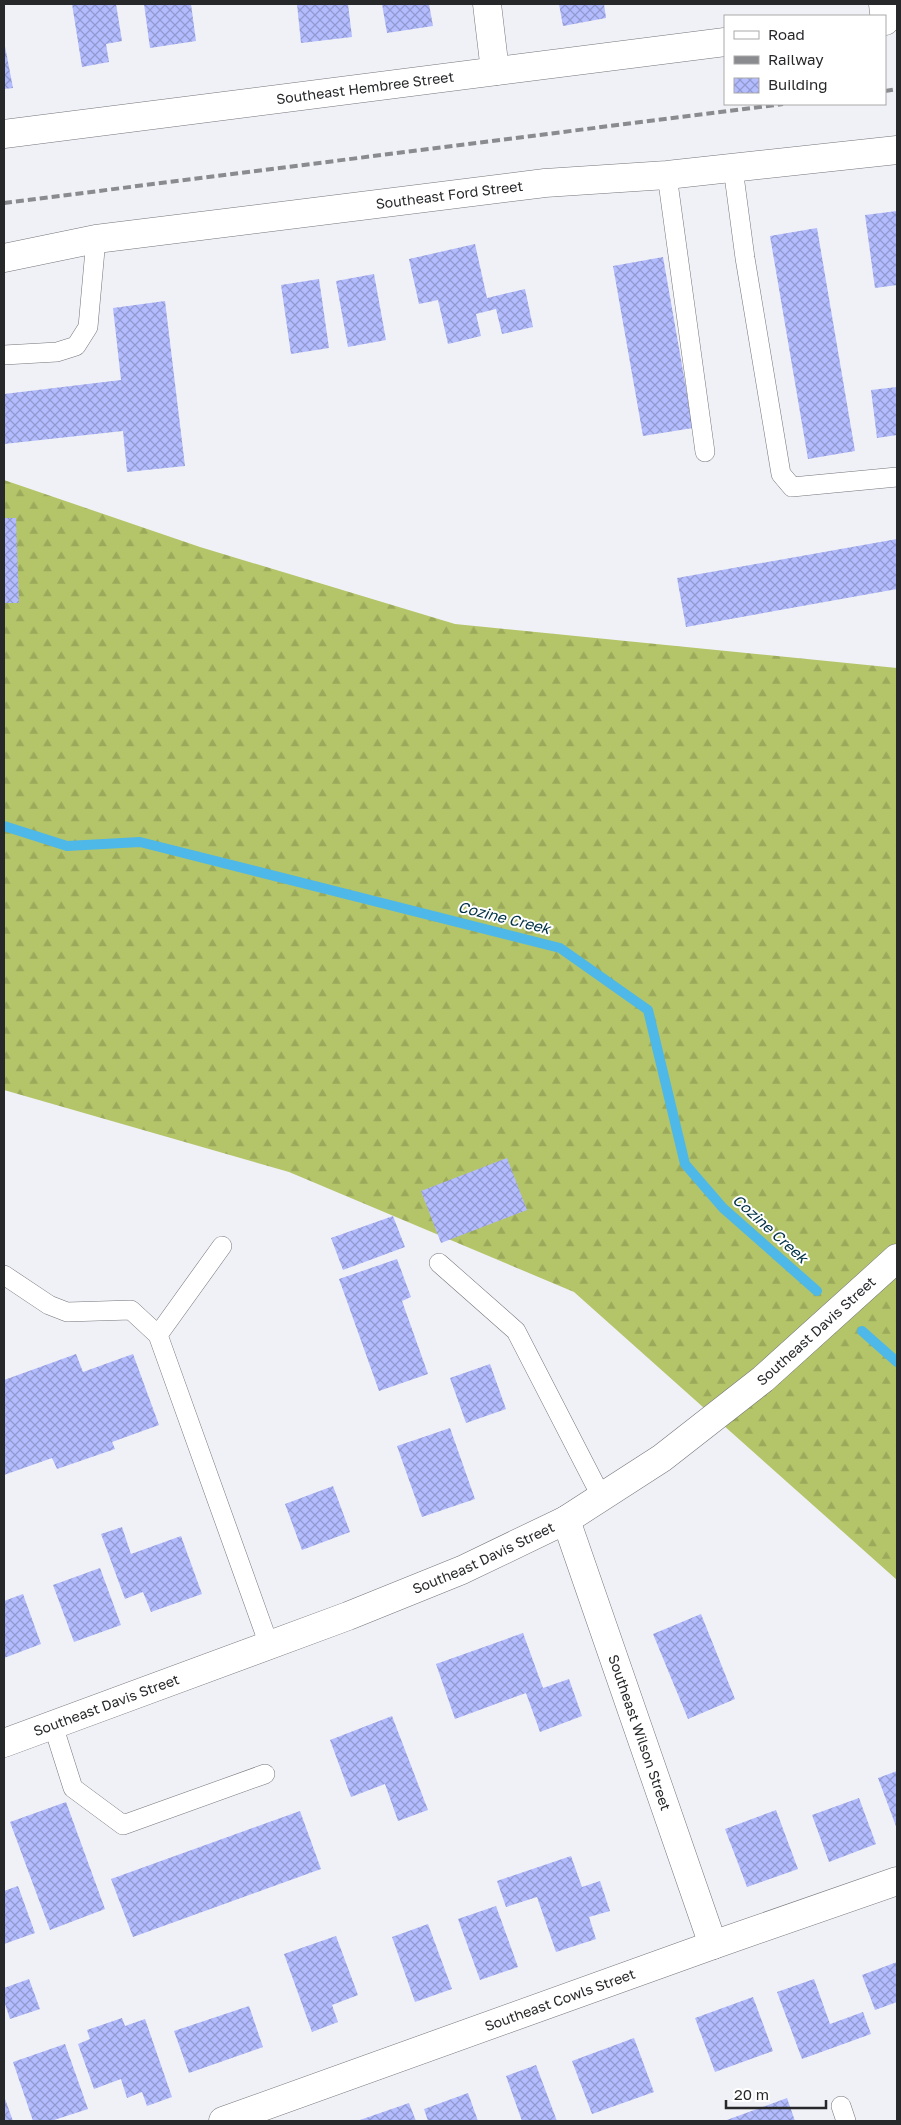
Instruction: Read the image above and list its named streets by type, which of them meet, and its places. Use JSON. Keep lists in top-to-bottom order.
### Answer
{
  "streets": {
    "street": [
      "Southeast Hembree Street",
      "Southeast Ford Street",
      "Southeast Davis Street",
      "Southeast Wilson Street",
      "Southeast Cowls Street"
    ]
  },
  "crossings": [
    ["Southeast Davis Street", "Southeast Wilson Street"],
    ["Southeast Wilson Street", "Southeast Cowls Street"]
  ],
  "water": ["Cozine Creek"],
  "legend": ["Road", "Railway", "Building"],
  "scale_bar": "20 m"
}
